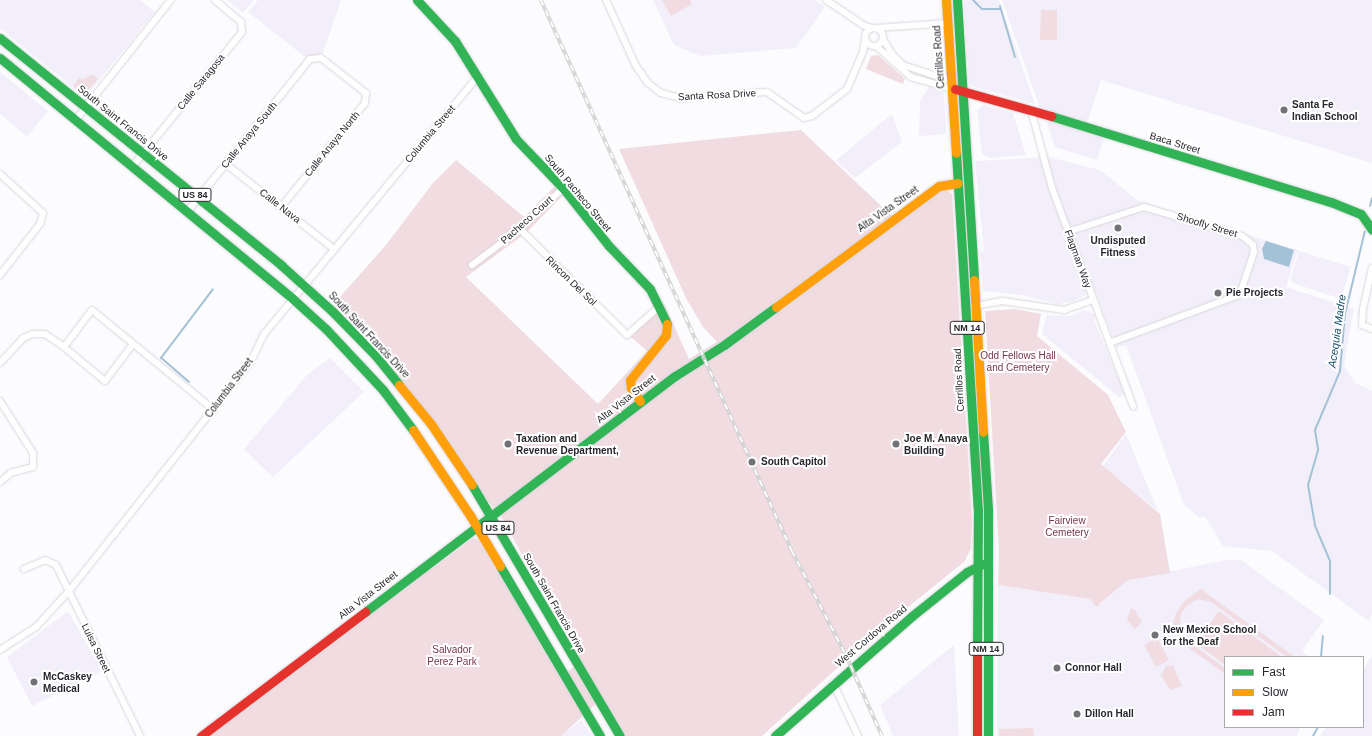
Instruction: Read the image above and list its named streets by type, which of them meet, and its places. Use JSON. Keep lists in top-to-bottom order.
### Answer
{
  "streets": {
    "main road": [
      "Cerrillos Road",
      "South Saint Francis Drive",
      "Baca Street",
      "South Pacheco Street",
      "US 84",
      "Alta Vista Street",
      "NM 14",
      "West Cordova Road"
    ],
    "street": [
      "Calle Saragosa",
      "Santa Rosa Drive",
      "Columbia Street",
      "Calle Anaya South",
      "Calle Anaya North",
      "Calle Nava",
      "Pacheco Court",
      "Shoofly Street",
      "Flagman Way",
      "Rincon Del Sol",
      "Luisa Street"
    ]
  },
  "crossings": [
    ["Cerrillos Road", "Baca Street"],
    ["Cerrillos Road", "Alta Vista Street"],
    ["Cerrillos Road", "West Cordova Road"],
    ["Calle Saragosa", "South Saint Francis Drive"],
    ["Calle Saragosa", "US 84"],
    ["South Saint Francis Drive", "Columbia Street"],
    ["South Saint Francis Drive", "Calle Anaya South"],
    ["South Saint Francis Drive", "Alta Vista Street"],
    ["Columbia Street", "South Pacheco Street"],
    ["Columbia Street", "US 84"],
    ["Columbia Street", "Calle Nava"],
    ["Columbia Street", "Luisa Street"],
    ["Calle Anaya South", "Calle Anaya North"],
    ["Calle Anaya South", "US 84"],
    ["Calle Anaya South", "Calle Nava"],
    ["Baca Street", "Flagman Way"],
    ["Baca Street", "NM 14"],
    ["Calle Anaya North", "Calle Nava"],
    ["South Pacheco Street", "Alta Vista Street"],
    ["South Pacheco Street", "Pacheco Court"],
    ["South Pacheco Street", "Rincon Del Sol"],
    ["US 84", "Alta Vista Street"],
    ["Pacheco Court", "Rincon Del Sol"],
    ["Shoofly Street", "Flagman Way"],
    ["NM 14", "West Cordova Road"]
  ],
  "water": ["Acequia Madre"],
  "parks": ["Odd Fellows Hall and Cemetery", "Fairview Cemetery", "Salvador Perez Park"],
  "places": [
    "Santa Fe Indian School",
    "Undisputed Fitness",
    "Pie Projects",
    "Taxation and Revenue Department,",
    "Joe M. Anaya Building",
    "South Capitol",
    "New Mexico School for the Deaf",
    "Connor Hall",
    "McCaskey Medical",
    "Dillon Hall"
  ],
  "legend": ["Fast", "Slow", "Jam"]
}
